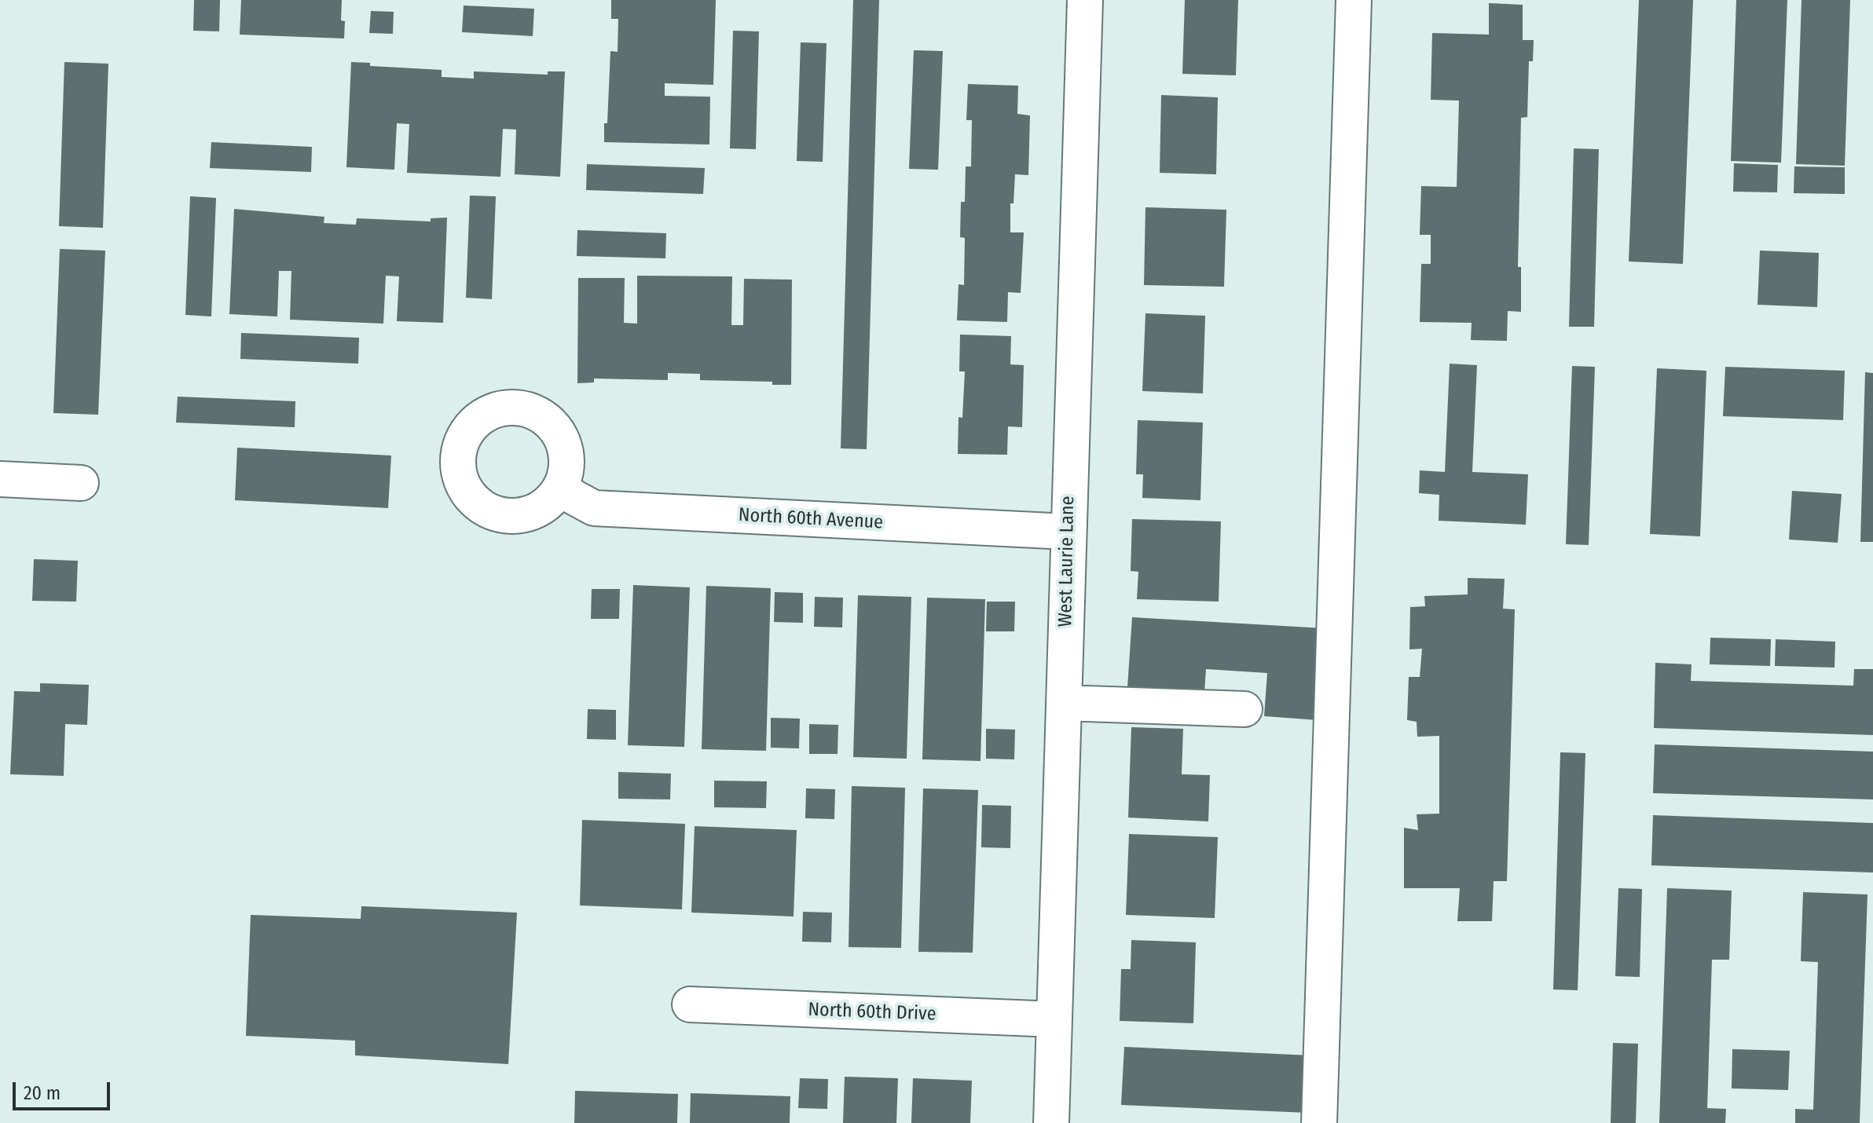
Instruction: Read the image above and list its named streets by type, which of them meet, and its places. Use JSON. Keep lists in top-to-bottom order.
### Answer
{
  "streets": {
    "street": ["North 60th Avenue", "West Laurie Lane", "North 60th Drive"]
  },
  "crossings": [
    ["North 60th Avenue", "West Laurie Lane"],
    ["West Laurie Lane", "North 60th Drive"]
  ],
  "scale_bar": "20 m"
}
